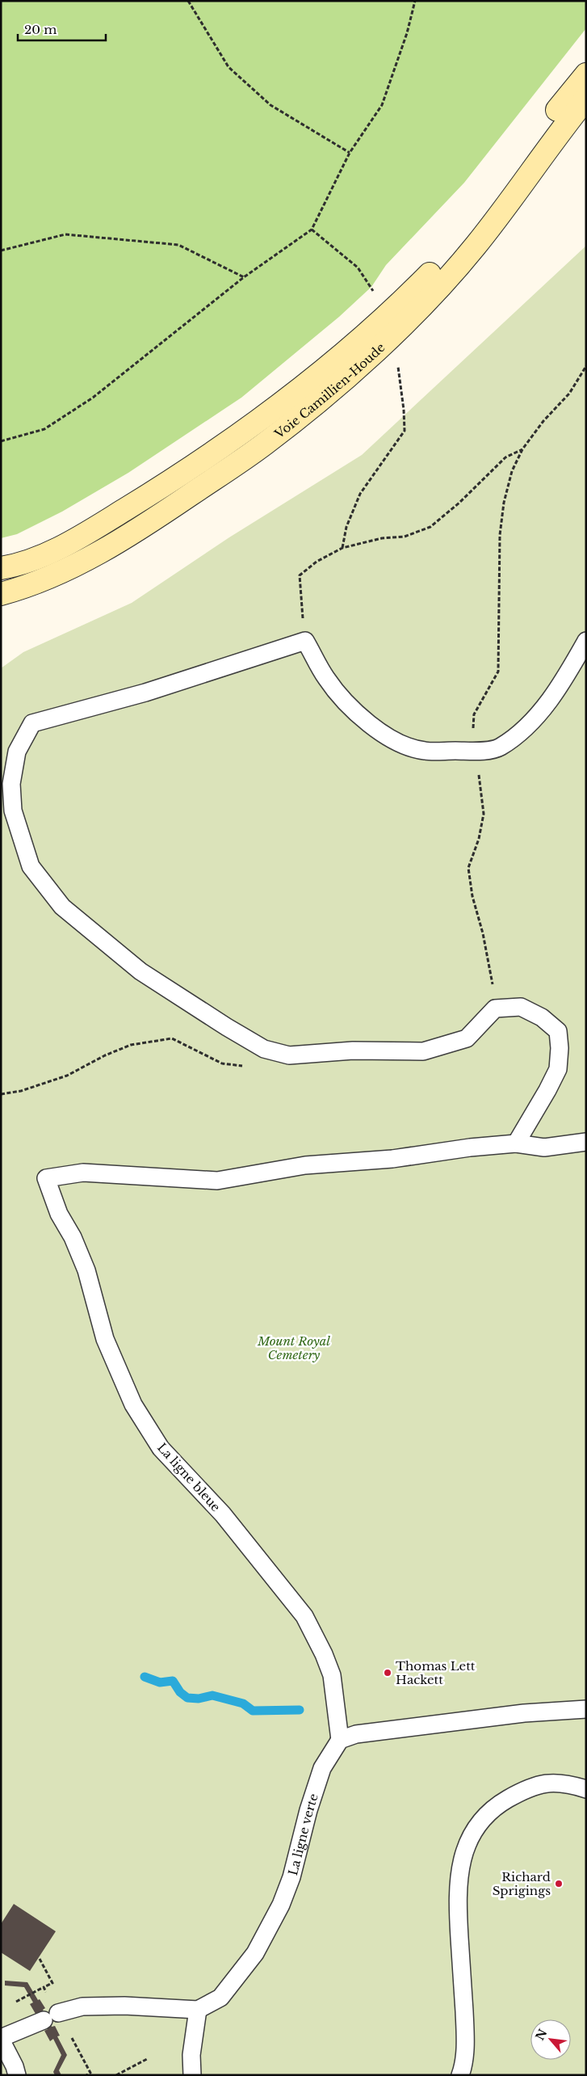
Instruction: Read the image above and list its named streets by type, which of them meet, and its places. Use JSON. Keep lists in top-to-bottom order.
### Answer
{
  "streets": {
    "street": ["Voie Camillien-Houde"],
    "lane": ["La ligne bleue", "La ligne verte"]
  },
  "crossings": [
    ["La ligne bleue", "La ligne verte"]
  ],
  "parks": ["Mount Royal Cemetery"],
  "places": ["Thomas Lett Hackett", "Richard Sprigings"],
  "scale_bar": "20 m",
  "north": "top left"
}
